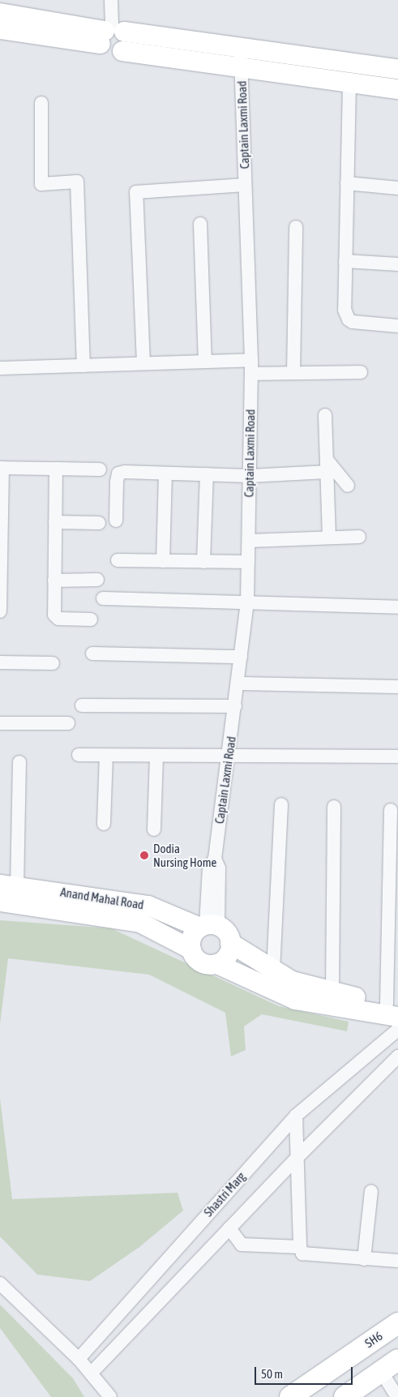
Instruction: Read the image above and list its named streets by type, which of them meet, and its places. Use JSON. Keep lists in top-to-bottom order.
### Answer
{
  "streets": {
    "main road": ["Anand Mahal Road", "SH6"],
    "street": ["Captain Laxmi Road", "Shastri Marg"]
  },
  "crossings": [
    ["Captain Laxmi Road", "Anand Mahal Road"]
  ],
  "places": ["Dodia Nursing Home"],
  "scale_bar": "50 m"
}
